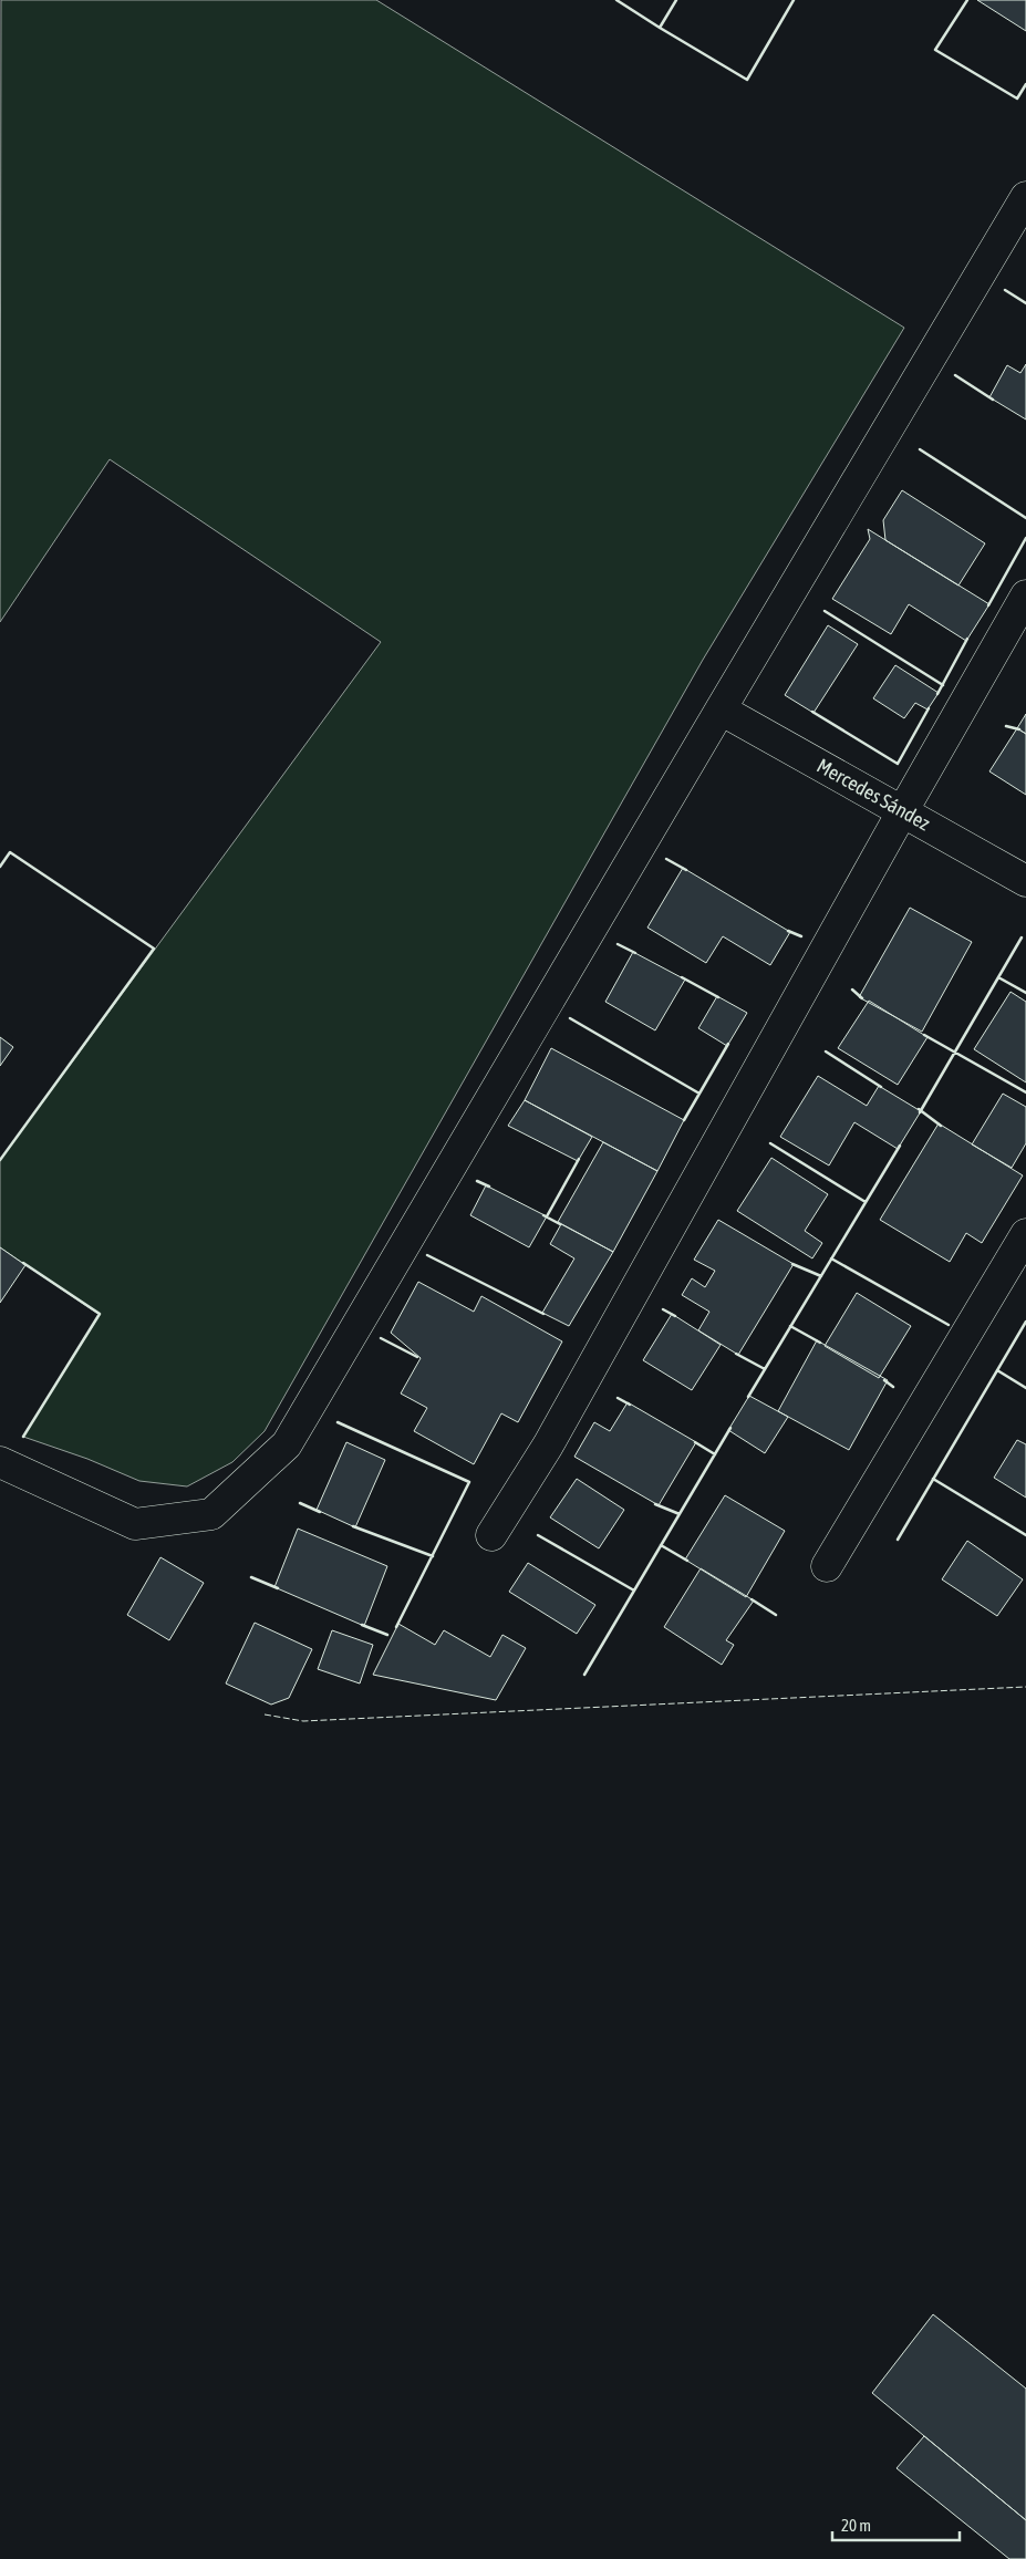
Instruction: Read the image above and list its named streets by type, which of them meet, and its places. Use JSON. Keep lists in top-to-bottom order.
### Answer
{
  "streets": {
    "street": ["Mercedes Sández"]
  },
  "scale_bar": "20 m"
}
